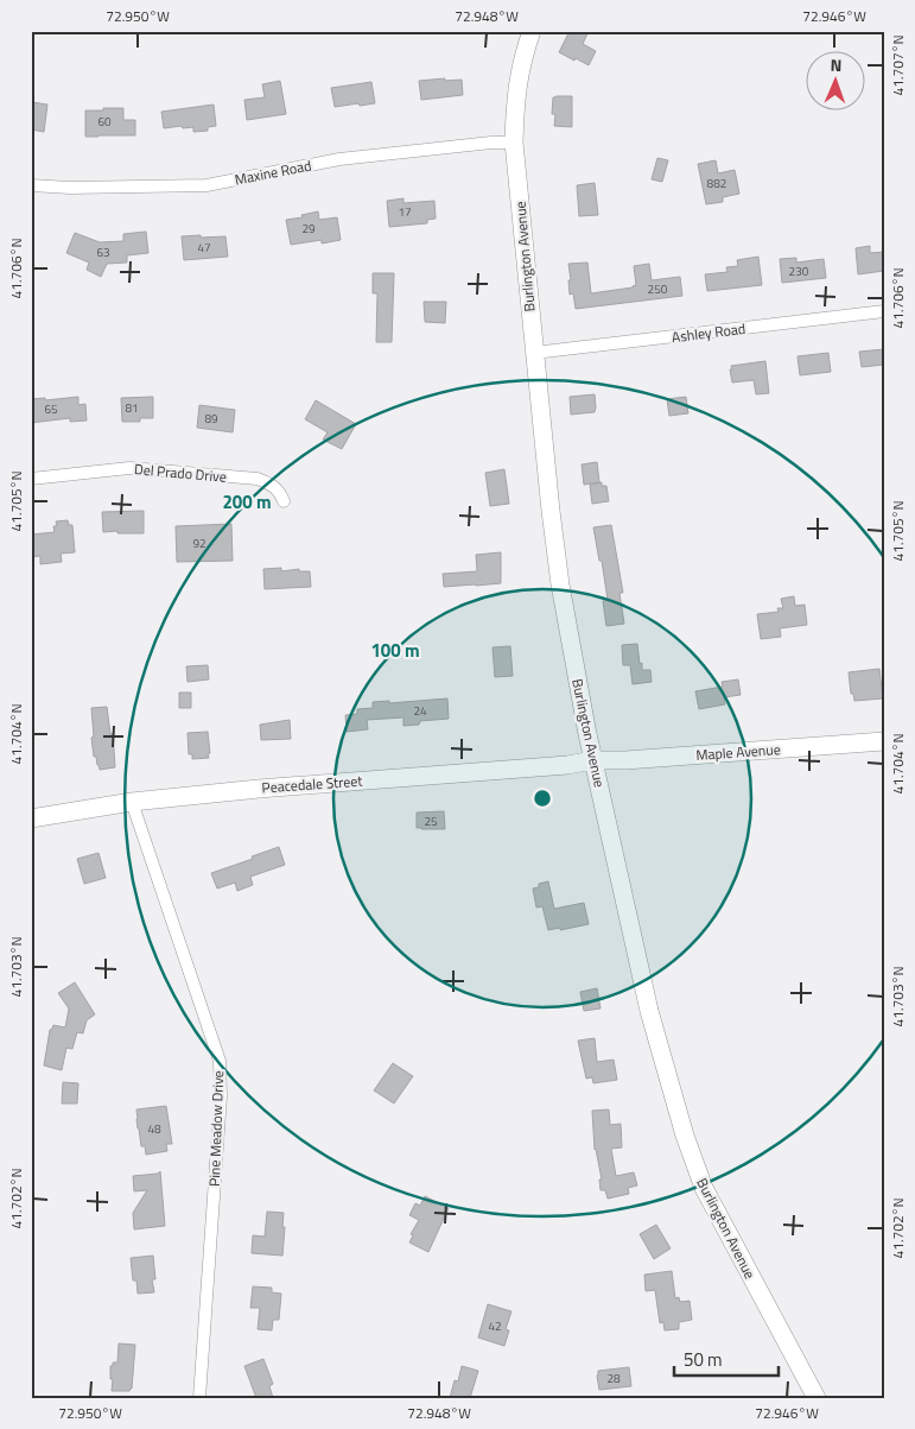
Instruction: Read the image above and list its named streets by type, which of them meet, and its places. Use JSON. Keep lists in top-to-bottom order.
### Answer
{
  "streets": {
    "main road": ["Burlington Avenue", "Maple Avenue", "Peacedale Street"],
    "street": [
      "Maxine Road",
      "Ashley Road",
      "Del Prado Drive",
      "Pine Meadow Drive"
    ]
  },
  "crossings": [
    ["Maxine Road", "Burlington Avenue"],
    ["Burlington Avenue", "Ashley Road"],
    ["Burlington Avenue", "Maple Avenue"],
    ["Burlington Avenue", "Peacedale Street"],
    ["Maple Avenue", "Peacedale Street"],
    ["Peacedale Street", "Pine Meadow Drive"]
  ],
  "house_numbers": [
    "60",
    "882",
    "17",
    "29",
    "47",
    "63",
    "230",
    "250",
    "81",
    "65",
    "89",
    "92",
    "24",
    "25",
    "48",
    "42",
    "28"
  ],
  "scale_bar": "50 m",
  "north": "top",
  "coordinates": [
    "72.950°W",
    "72.948°W",
    "72.946°W",
    "41.707°N",
    "41.706°N",
    "41.705°N",
    "41.704°N",
    "41.703°N",
    "41.702°N"
  ],
  "rings": ["200 m", "100 m"]
}
